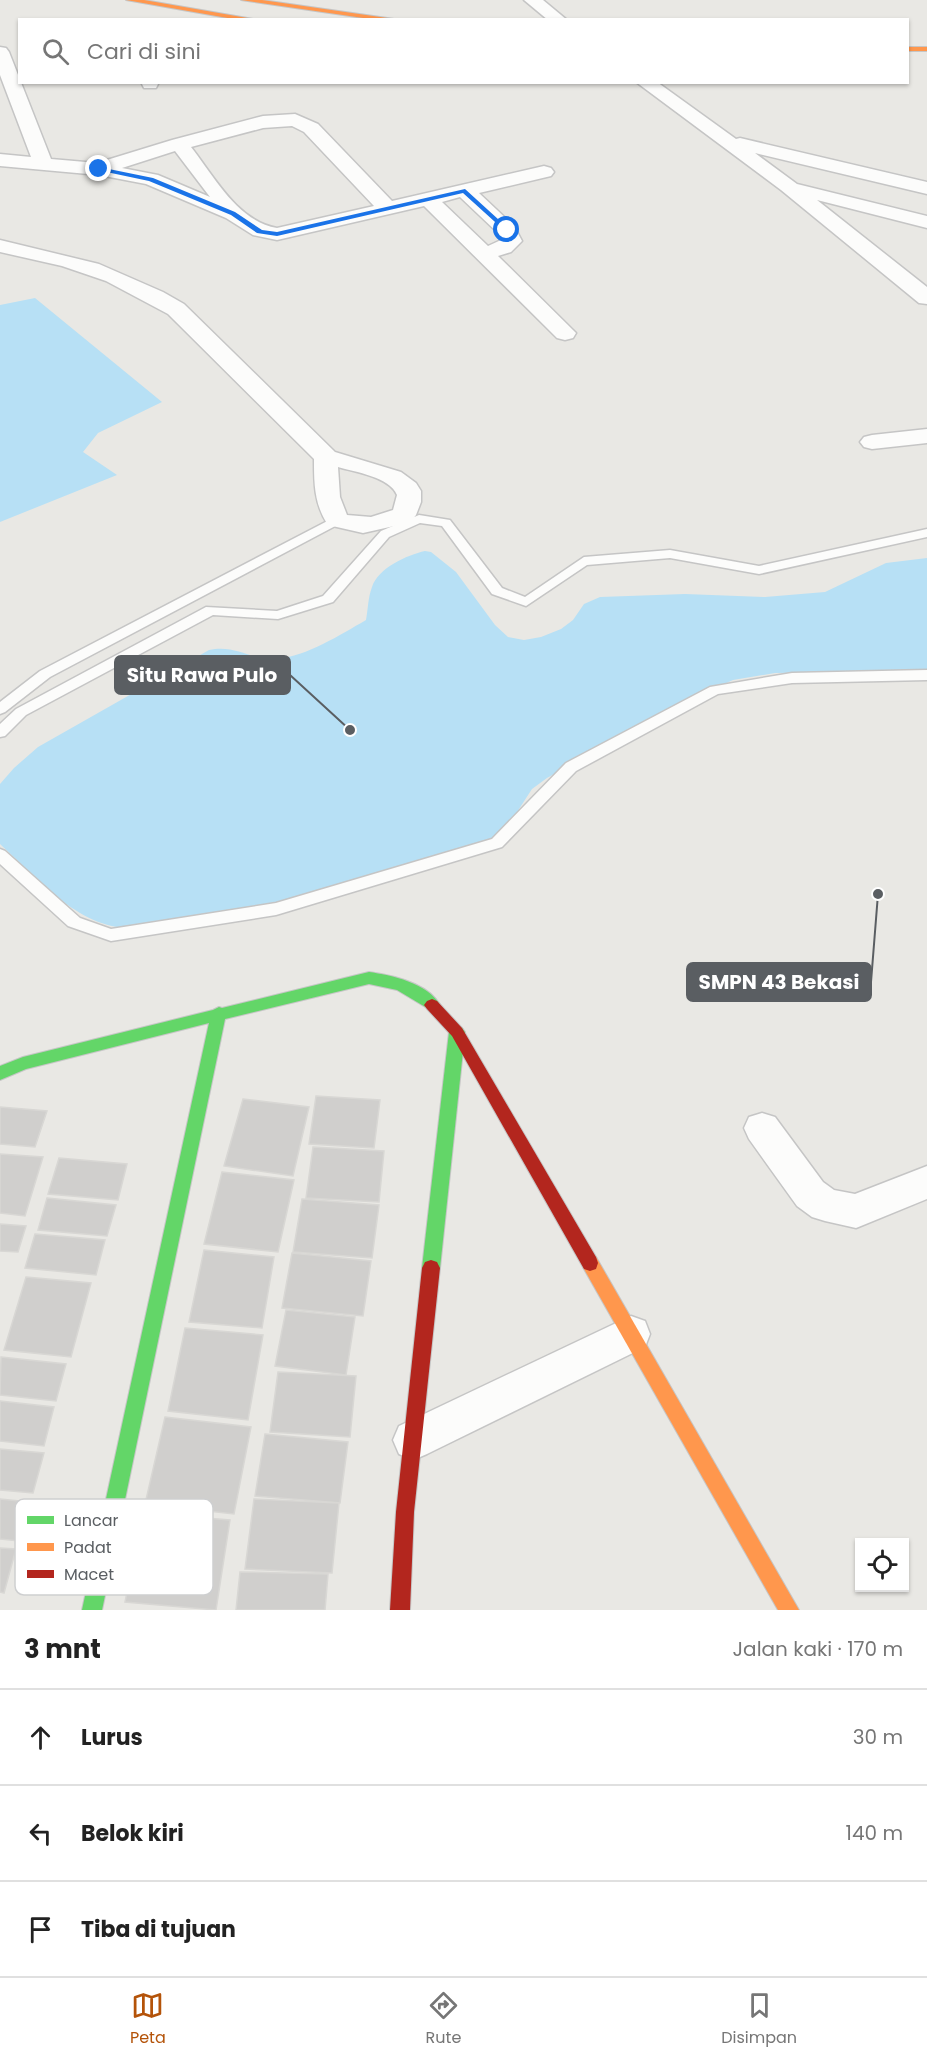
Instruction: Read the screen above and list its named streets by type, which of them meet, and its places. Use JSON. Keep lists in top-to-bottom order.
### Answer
{
  "places": ["Situ Rawa Pulo", "SMPN 43 Bekasi"],
  "legend": ["Lancar", "Padat", "Macet"],
  "page": {
    "search": "Cari di sini",
    "heading": ["3 mnt", "Jalan kaki · 170 m"],
    "list": [
      ["Lurus", "30 m"],
      ["Belok kiri", "140 m"],
      "Tiba di tujuan"
    ],
    "nav": ["Peta", "Rute", "Disimpan"]
  }
}
